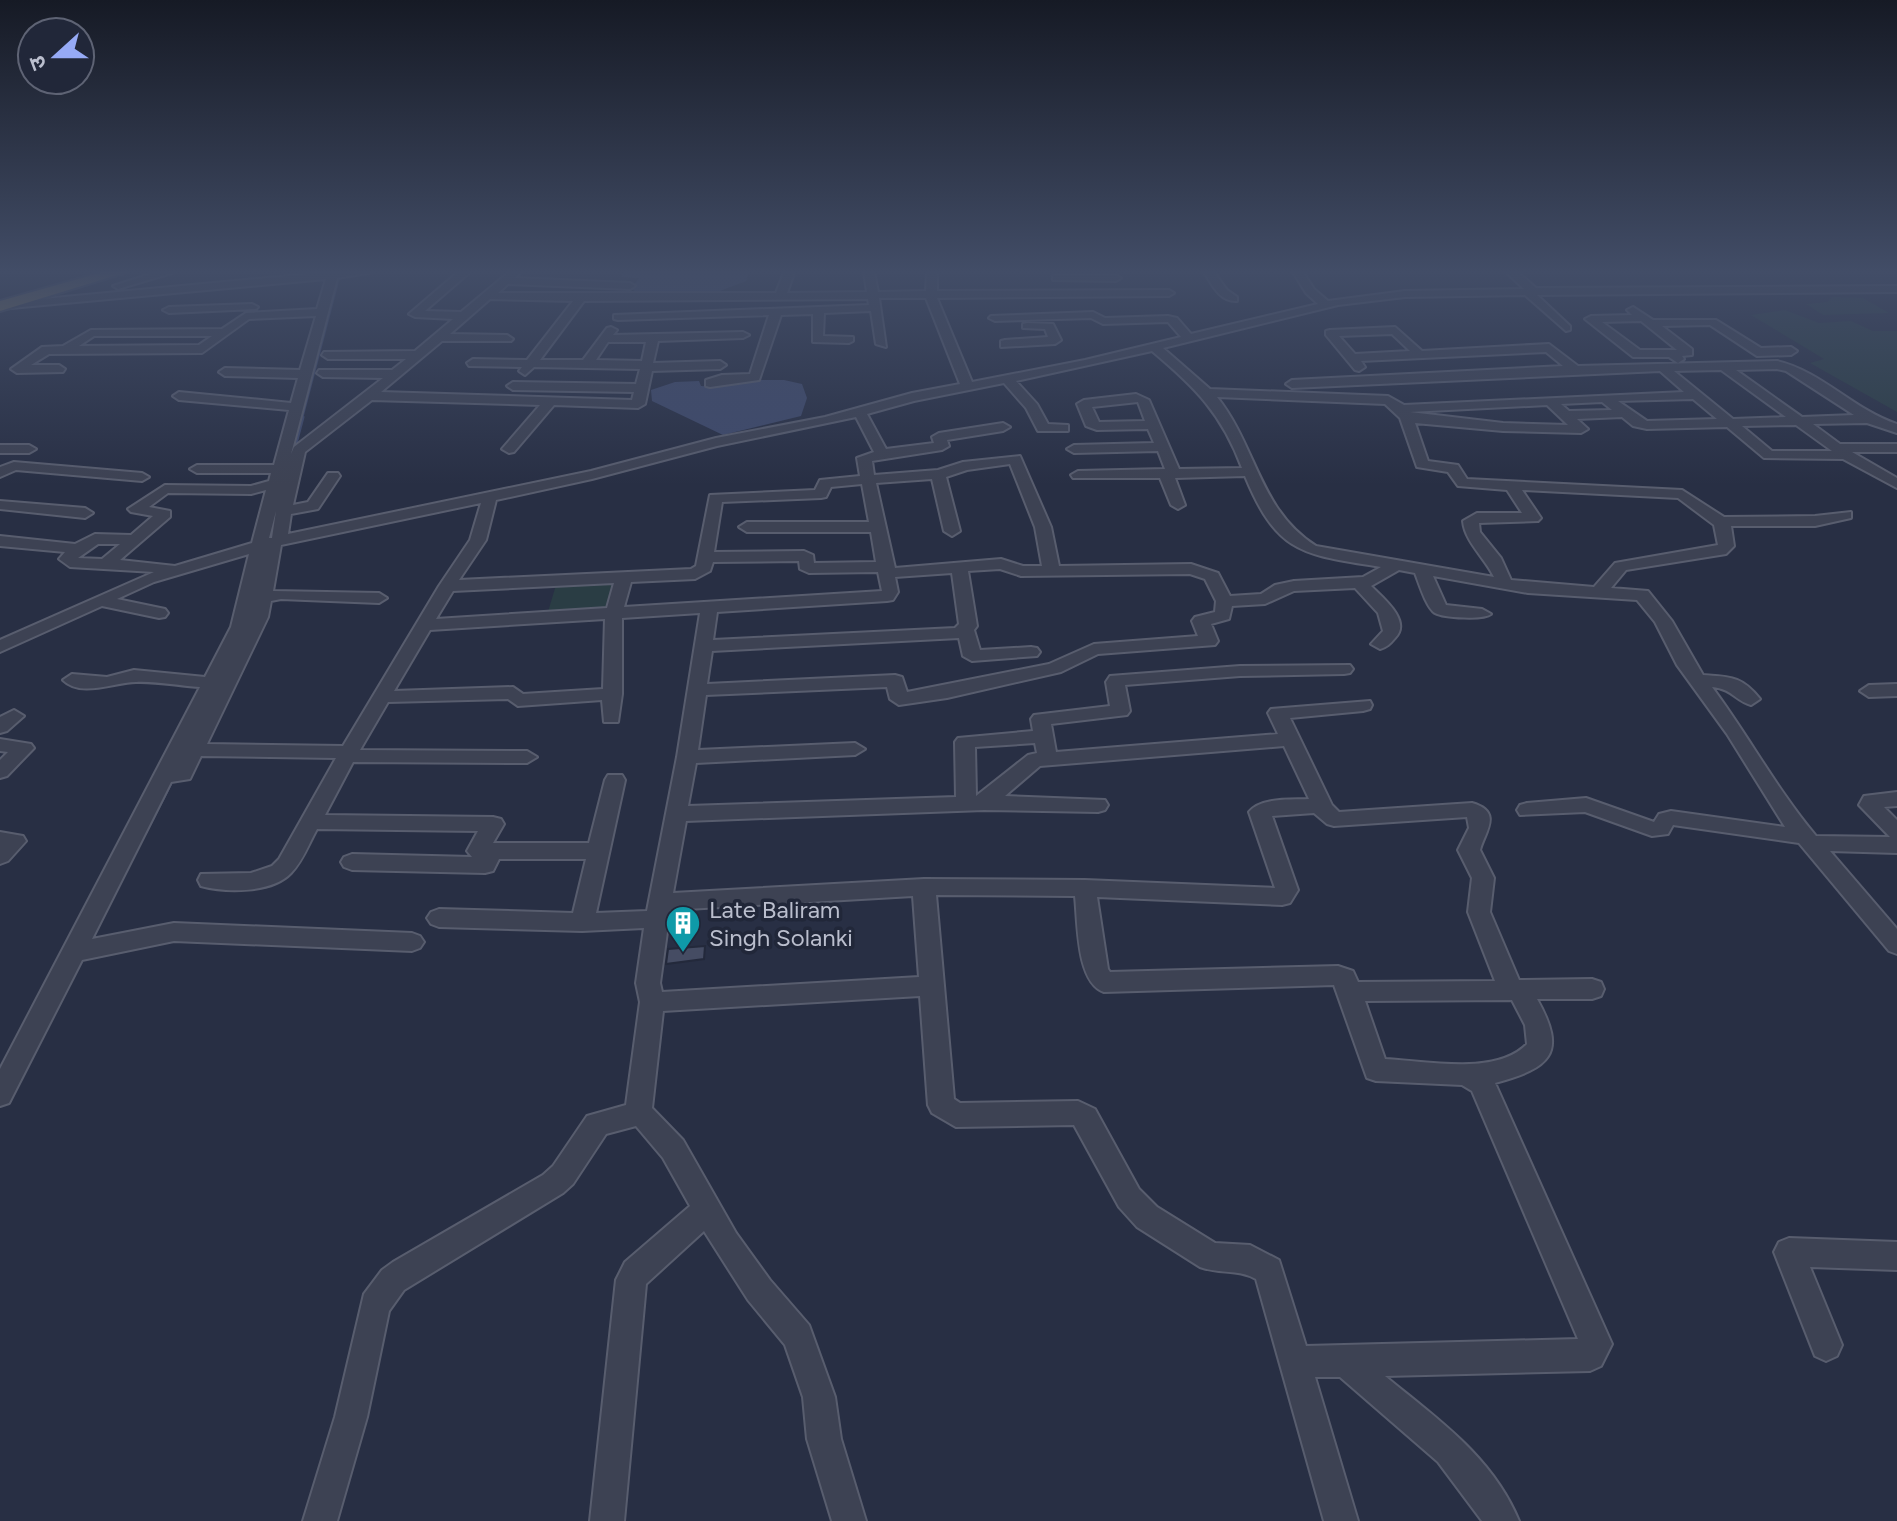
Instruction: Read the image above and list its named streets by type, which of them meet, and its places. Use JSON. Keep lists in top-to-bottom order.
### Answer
{
  "places": {
    "building": ["Late Baliram Singh Solanki"]
  },
  "north": "left"
}
